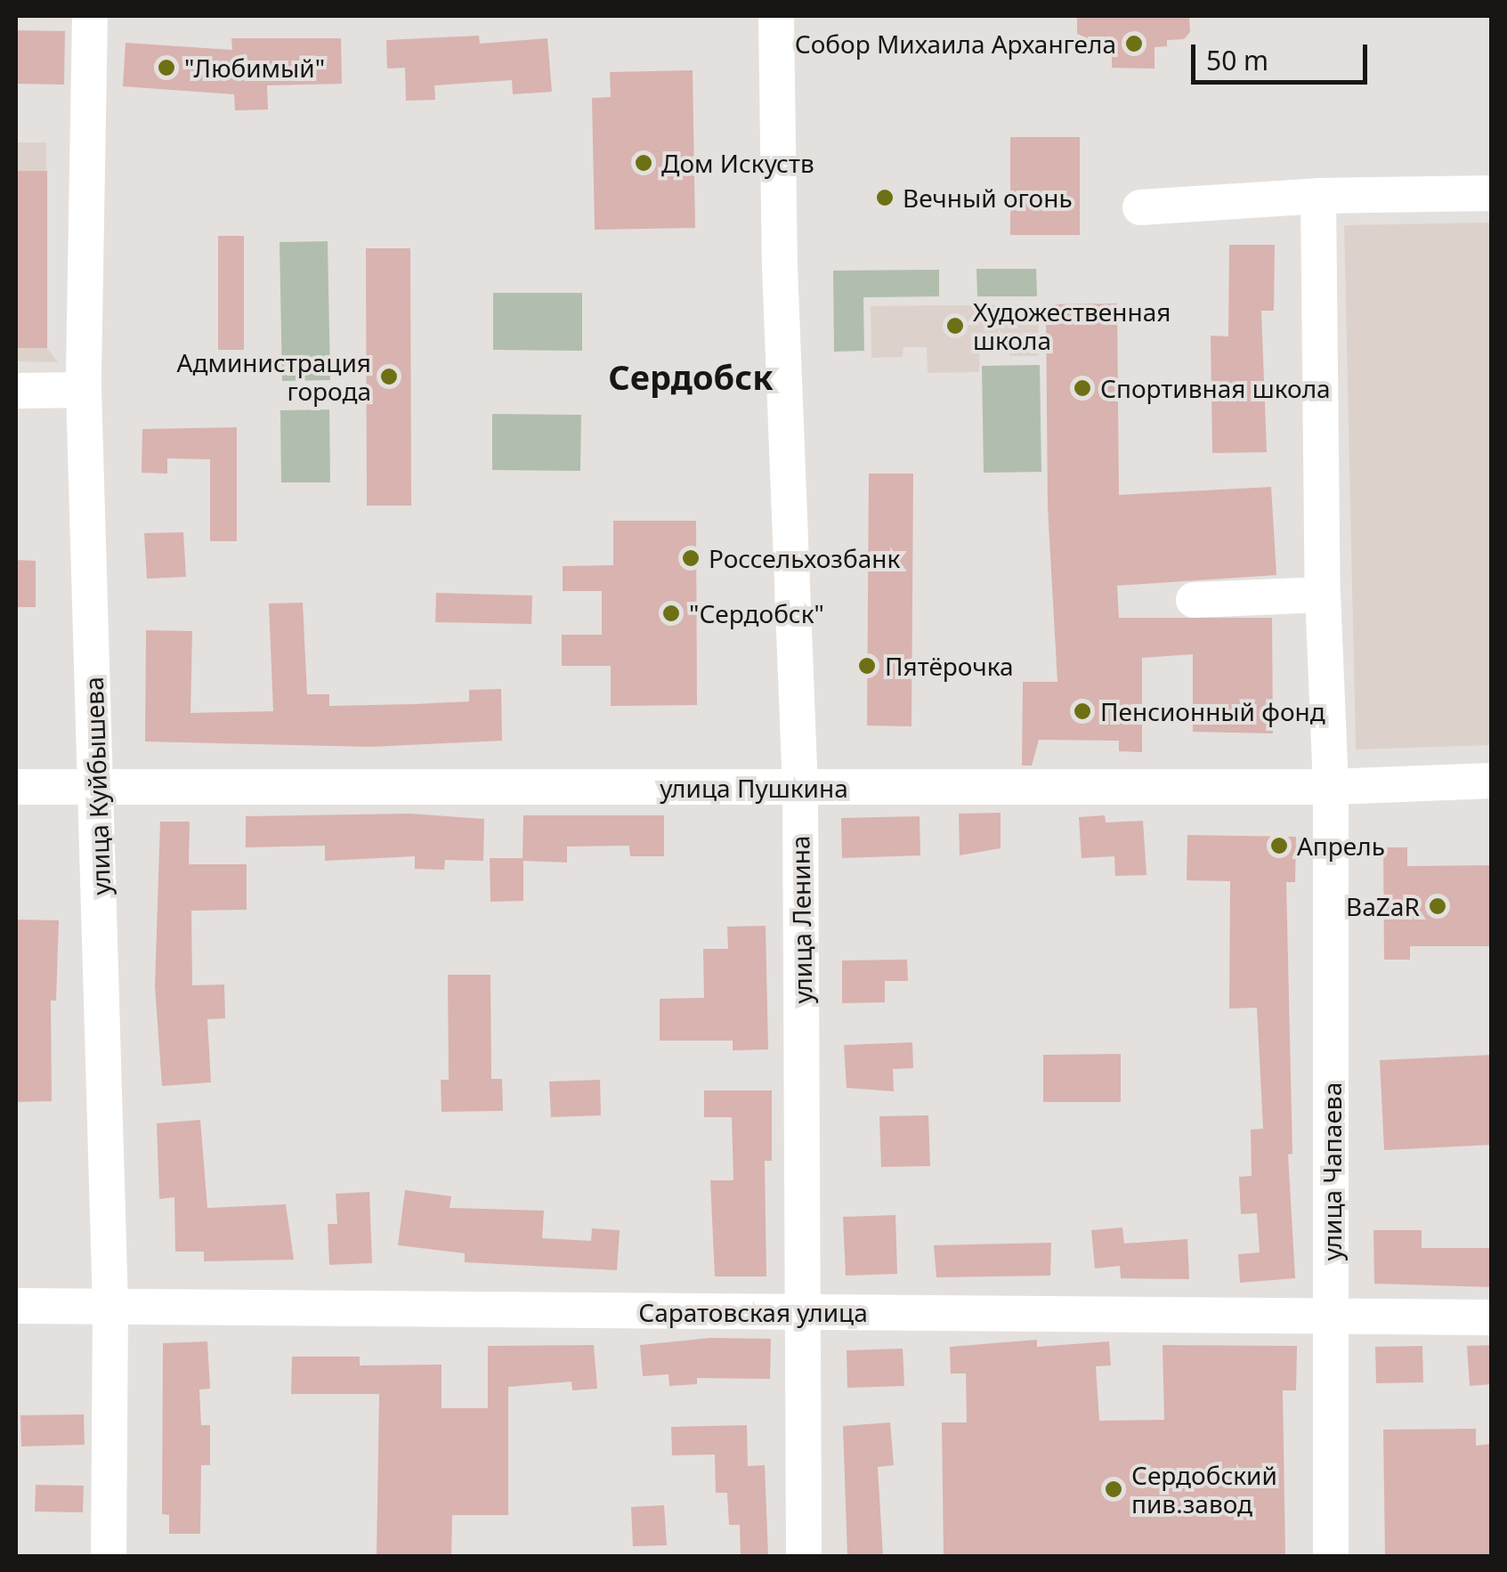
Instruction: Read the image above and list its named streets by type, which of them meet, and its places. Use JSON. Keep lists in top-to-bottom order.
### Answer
{
  "streets": {
    "street": [
      "улица Куйбышева",
      "улица Пушкина",
      "улица Ленина",
      "улица Чапаева",
      "Саратовская улица"
    ]
  },
  "crossings": [
    ["улица Куйбышева", "улица Пушкина"],
    ["улица Куйбышева", "Саратовская улица"],
    ["улица Пушкина", "улица Ленина"],
    ["улица Пушкина", "улица Чапаева"],
    ["улица Ленина", "Саратовская улица"],
    ["улица Чапаева", "Саратовская улица"]
  ],
  "districts": ["Сердобск"],
  "places": [
    "Собор Михаила Архангела",
    "\"Любимый\"",
    "Дом Искуств",
    "Вечный огонь",
    "Художественная школа",
    "Администрация города",
    "Спортивная школа",
    "Россельхозбанк",
    "\"Сердобск\"",
    "Пятёрочка",
    "Пенсионный фонд",
    "Апрель",
    "BaZaR",
    "Сердобский пив.завод"
  ],
  "scale_bar": "50 m"
}
